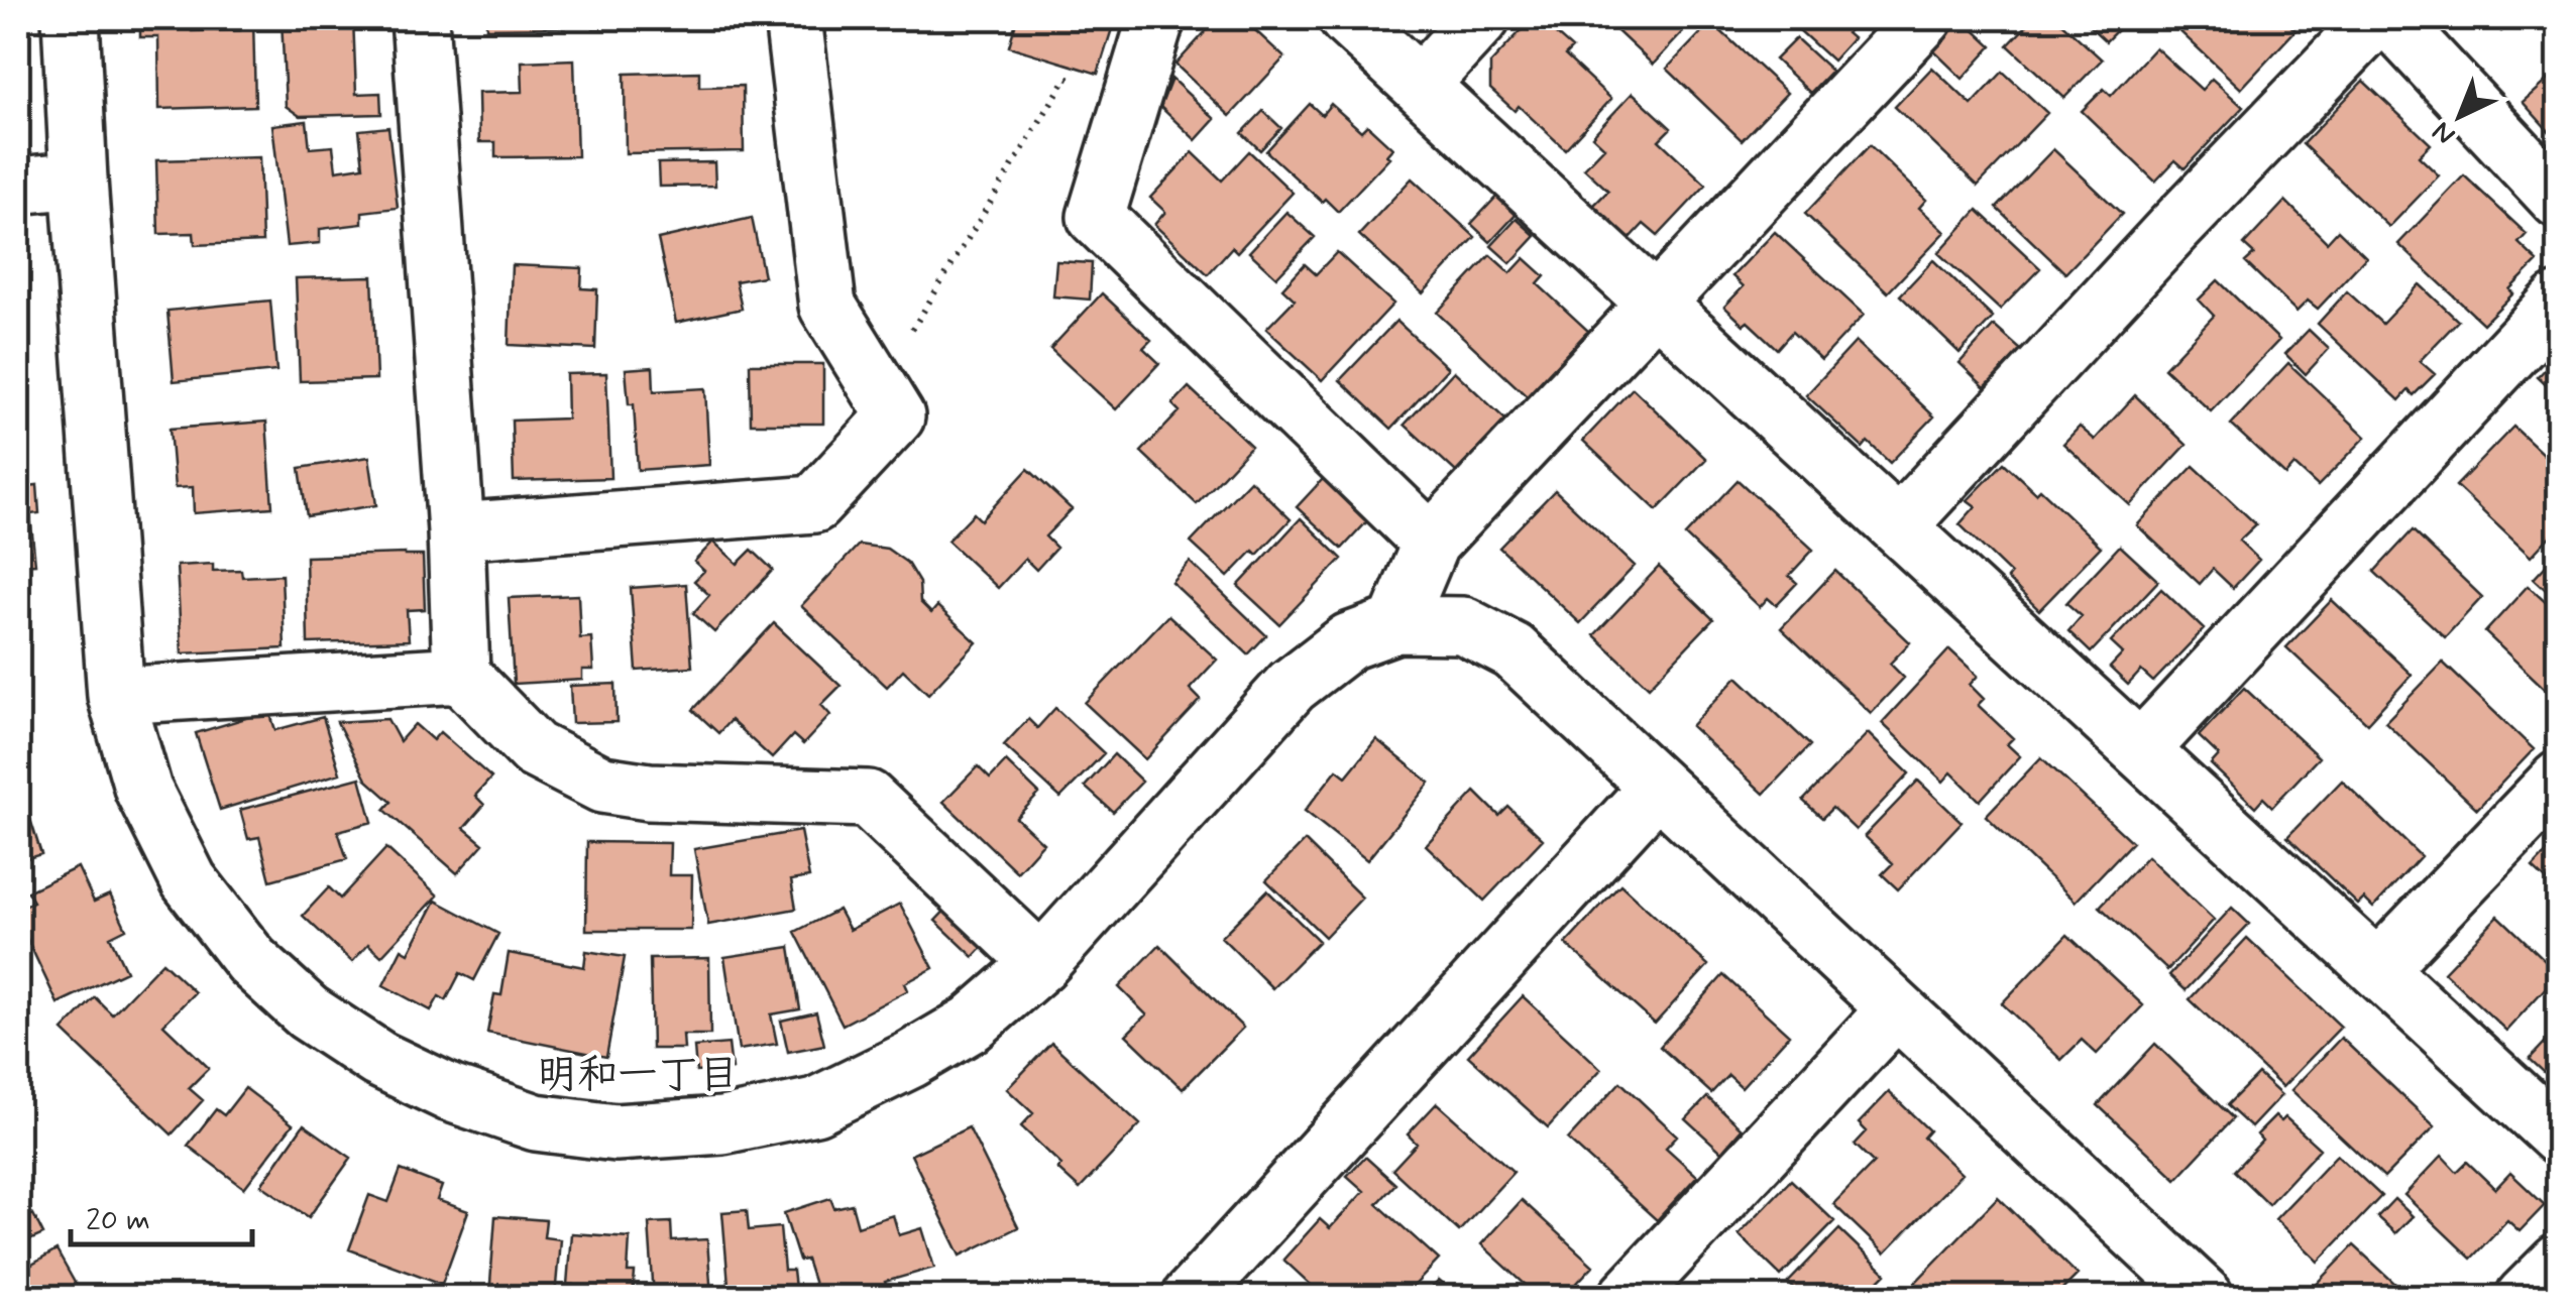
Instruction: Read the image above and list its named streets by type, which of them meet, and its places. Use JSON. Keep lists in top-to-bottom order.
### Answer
{
  "districts": ["明和一丁目"],
  "scale_bar": "20 m",
  "north": "bottom left"
}
